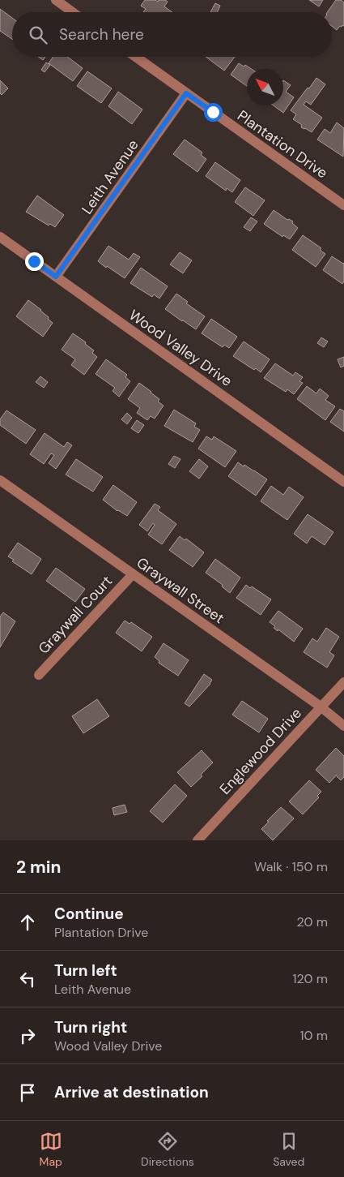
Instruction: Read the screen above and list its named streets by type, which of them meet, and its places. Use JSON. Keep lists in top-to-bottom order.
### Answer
{
  "streets": {
    "street": [
      "Plantation Drive",
      "Leith Avenue",
      "Wood Valley Drive",
      "Graywall Street",
      "Graywall Court",
      "Englewood Drive"
    ]
  },
  "crossings": [
    ["Plantation Drive", "Leith Avenue"],
    ["Leith Avenue", "Wood Valley Drive"],
    ["Graywall Street", "Graywall Court"],
    ["Graywall Street", "Englewood Drive"]
  ],
  "north": "top left",
  "page": {
    "search": "Search here",
    "heading": ["2 min", "Walk · 150 m"],
    "list": [
      ["Continue", "Plantation Drive", "20 m"],
      ["Turn left", "Leith Avenue", "120 m"],
      ["Turn right", "Wood Valley Drive", "10 m"],
      "Arrive at destination"
    ],
    "nav": ["Map", "Directions", "Saved"]
  }
}
